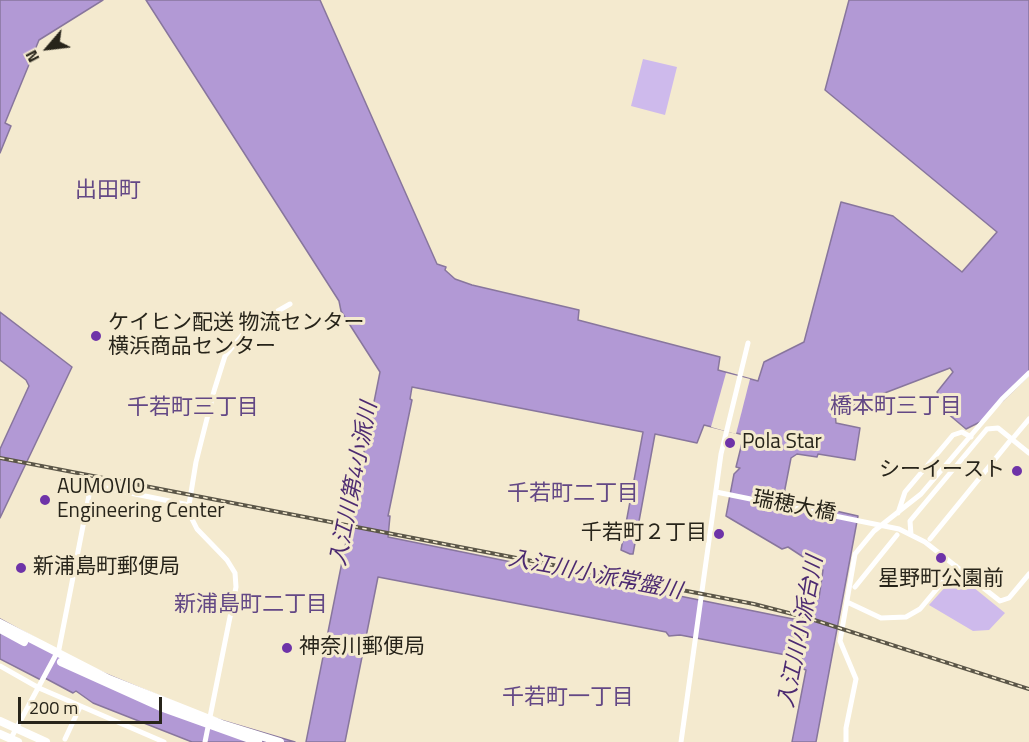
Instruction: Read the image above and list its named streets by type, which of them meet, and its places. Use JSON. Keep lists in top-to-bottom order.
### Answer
{
  "streets": {
    "street": ["瑞穂大橋"]
  },
  "districts": [
    "出田町",
    "橋本町三丁目",
    "千若町三丁目",
    "千若町二丁目",
    "新浦島町二丁目",
    "千若町一丁目"
  ],
  "water": ["入江川第4小派川", "入江川小派常盤川", "入江川小派台川"],
  "places": [
    "ケイヒン配送 物流センター 横浜商品センター",
    "Pola Star",
    "シーイースト",
    "AUMOVIO Engineering Center",
    "千若町２丁目",
    "星野町公園前",
    "新浦島町郵便局",
    "神奈川郵便局"
  ],
  "scale_bar": "200 m",
  "north": "bottom left"
}
